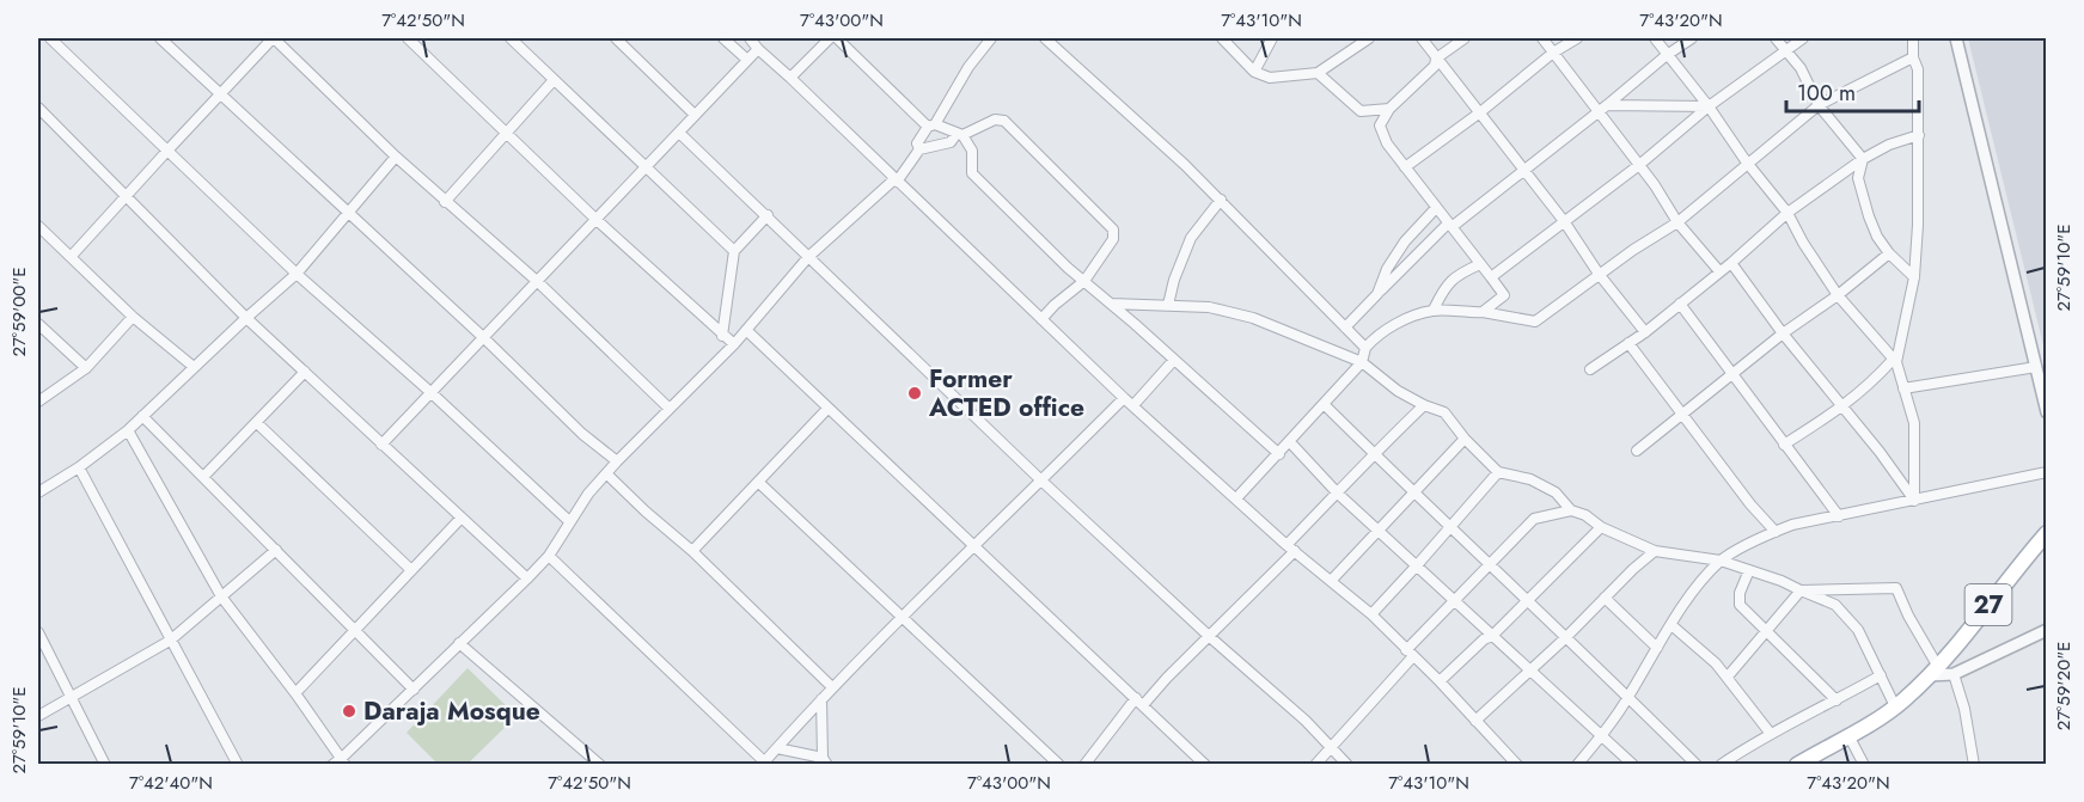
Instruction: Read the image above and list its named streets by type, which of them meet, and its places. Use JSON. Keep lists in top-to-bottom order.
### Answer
{
  "streets": {
    "main road": ["27"]
  },
  "places": ["Former ACTED office", "Daraja Mosque"],
  "scale_bar": "100 m",
  "coordinates": [
    "7°42'50\"N",
    "7°43'00\"N",
    "7°43'10\"N",
    "7°43'20\"N",
    "27°59'10\"E",
    "27°59'00\"E",
    "27°59'20\"E",
    "7°42'40\"N"
  ]
}
